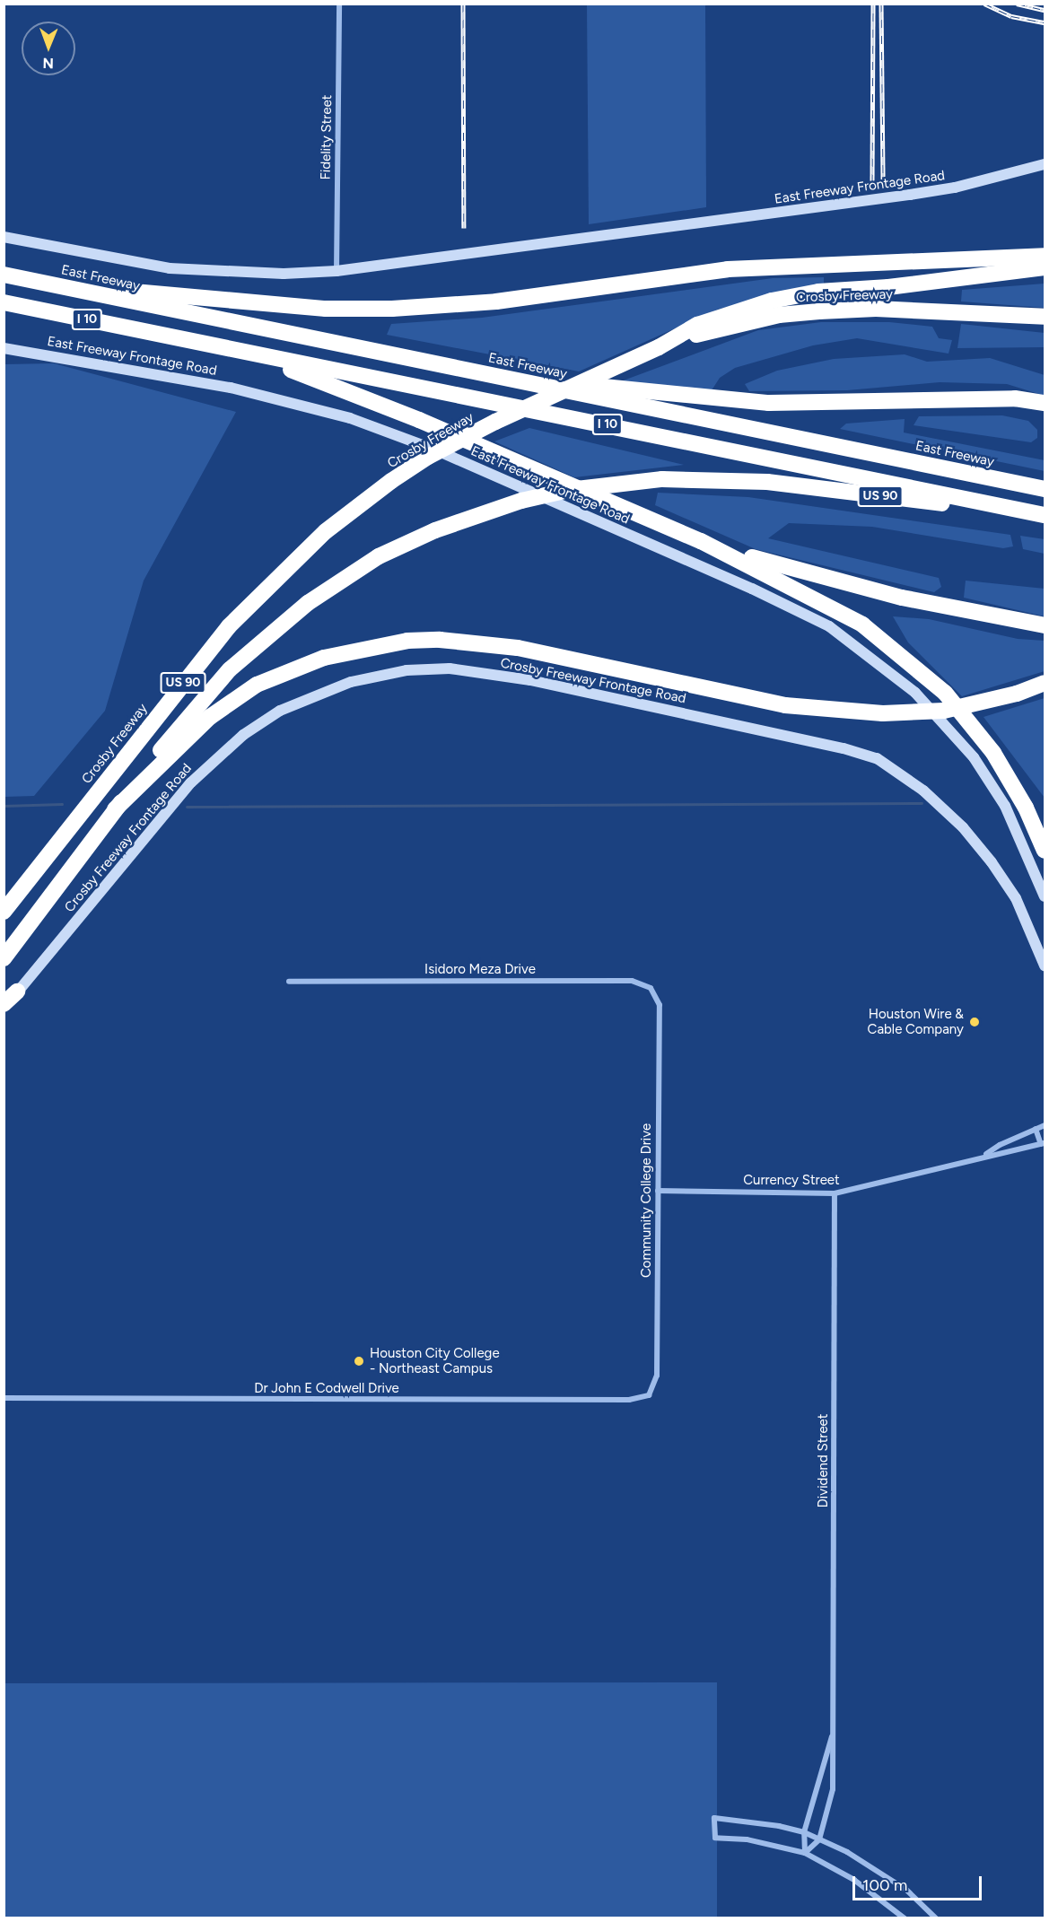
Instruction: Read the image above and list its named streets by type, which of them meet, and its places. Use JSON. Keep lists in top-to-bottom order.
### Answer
{
  "streets": {
    "highway": [
      "East Freeway",
      "Crosby Freeway",
      "I 10",
      "US 90"
    ],
    "main road": ["East Freeway Frontage Road", "Crosby Freeway Frontage Road"],
    "street": [
      "Fidelity Street",
      "Isidoro Meza Drive",
      "Currency Street",
      "Community College Drive",
      "Dr John E Codwell Drive",
      "Dividend Street"
    ]
  },
  "crossings": [
    ["Fidelity Street", "East Freeway Frontage Road"],
    ["I 10", "US 90"],
    ["Isidoro Meza Drive", "Community College Drive"],
    ["Currency Street", "Community College Drive"],
    ["Currency Street", "Dividend Street"],
    ["Community College Drive", "Dr John E Codwell Drive"]
  ],
  "places": ["Houston Wire & Cable Company", "Houston City College - Northeast Campus"],
  "scale_bar": "100 m",
  "north": "bottom"
}
